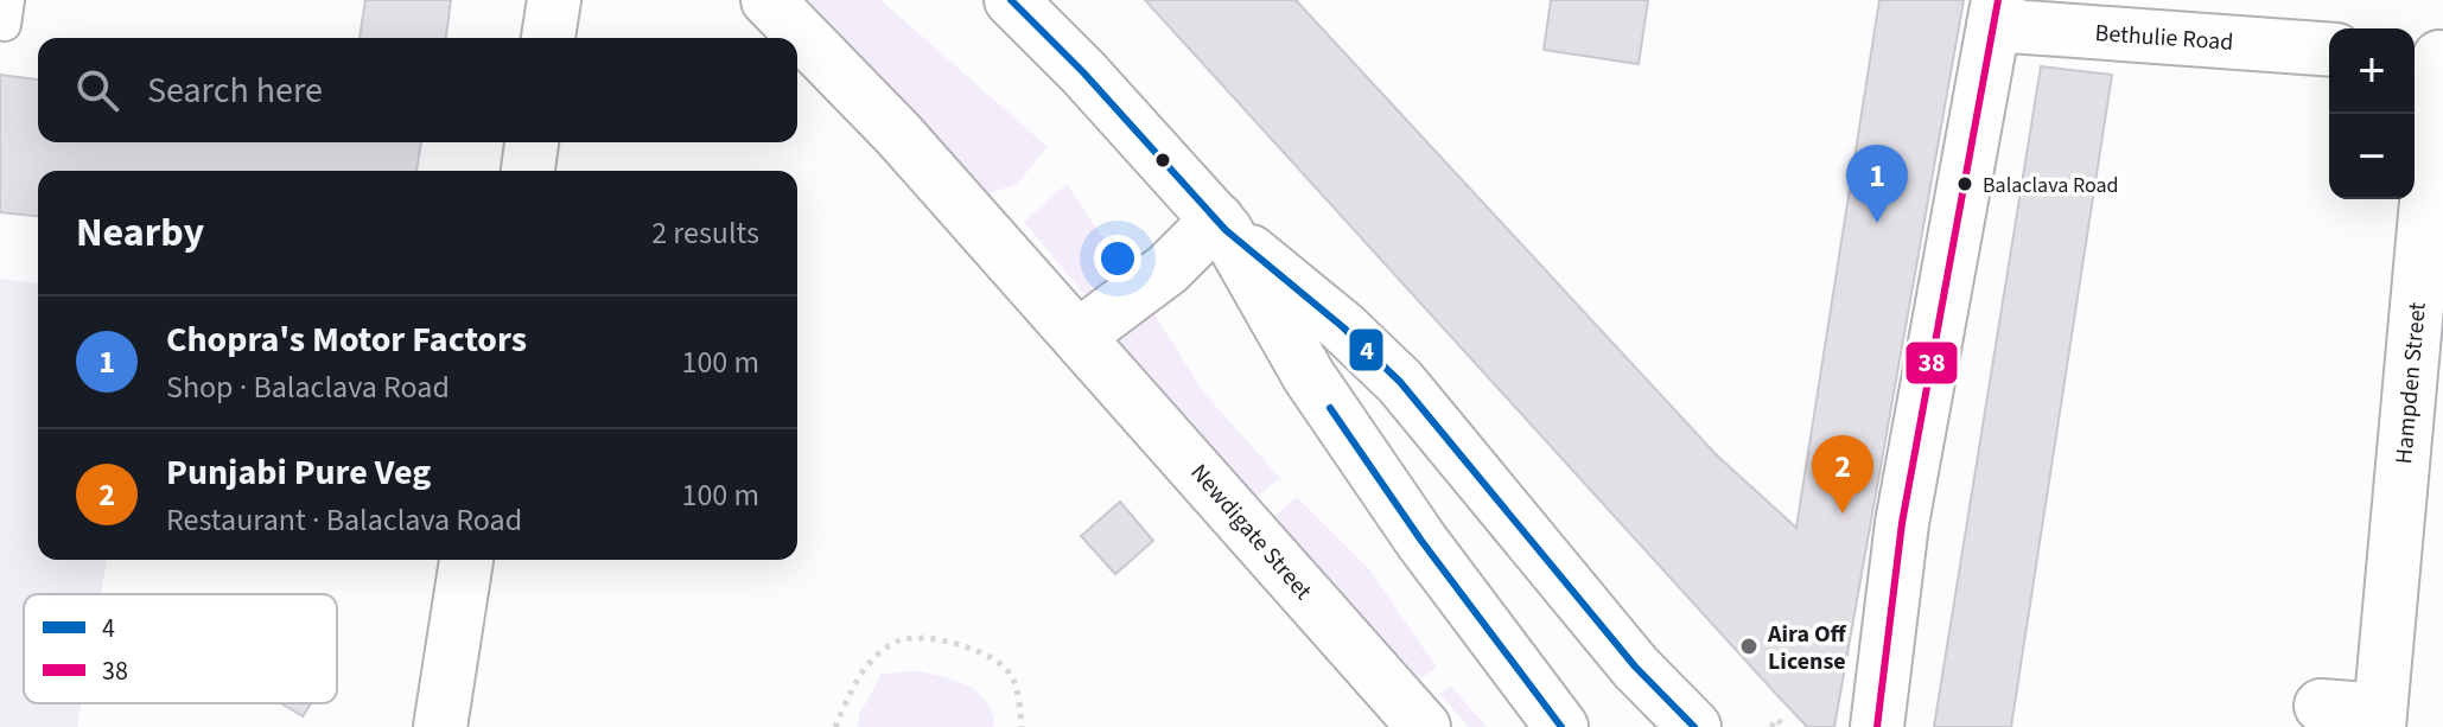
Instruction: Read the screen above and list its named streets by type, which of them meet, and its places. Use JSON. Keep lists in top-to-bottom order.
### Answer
{
  "streets": {
    "main road": ["Bethulie Road", "Hampden Street", "Newdigate Street"]
  },
  "places": ["Balaclava Road", "Aira Off License"],
  "lines": ["transit line 4", "transit line 38"],
  "legend": ["4", "38"],
  "page": {
    "map_buttons": ["+", "−"],
    "search": "Search here",
    "pins": ["1", "2"],
    "heading": ["Nearby", "2 results"],
    "list": [
      {
        "mark": "1",
        "name": "Chopra's Motor Factors",
        "note": "Shop · Balaclava Road",
        "value": "100 m"
      },
      {
        "mark": "2",
        "name": "Punjabi Pure Veg",
        "note": "Restaurant · Balaclava Road",
        "value": "100 m"
      }
    ]
  }
}
